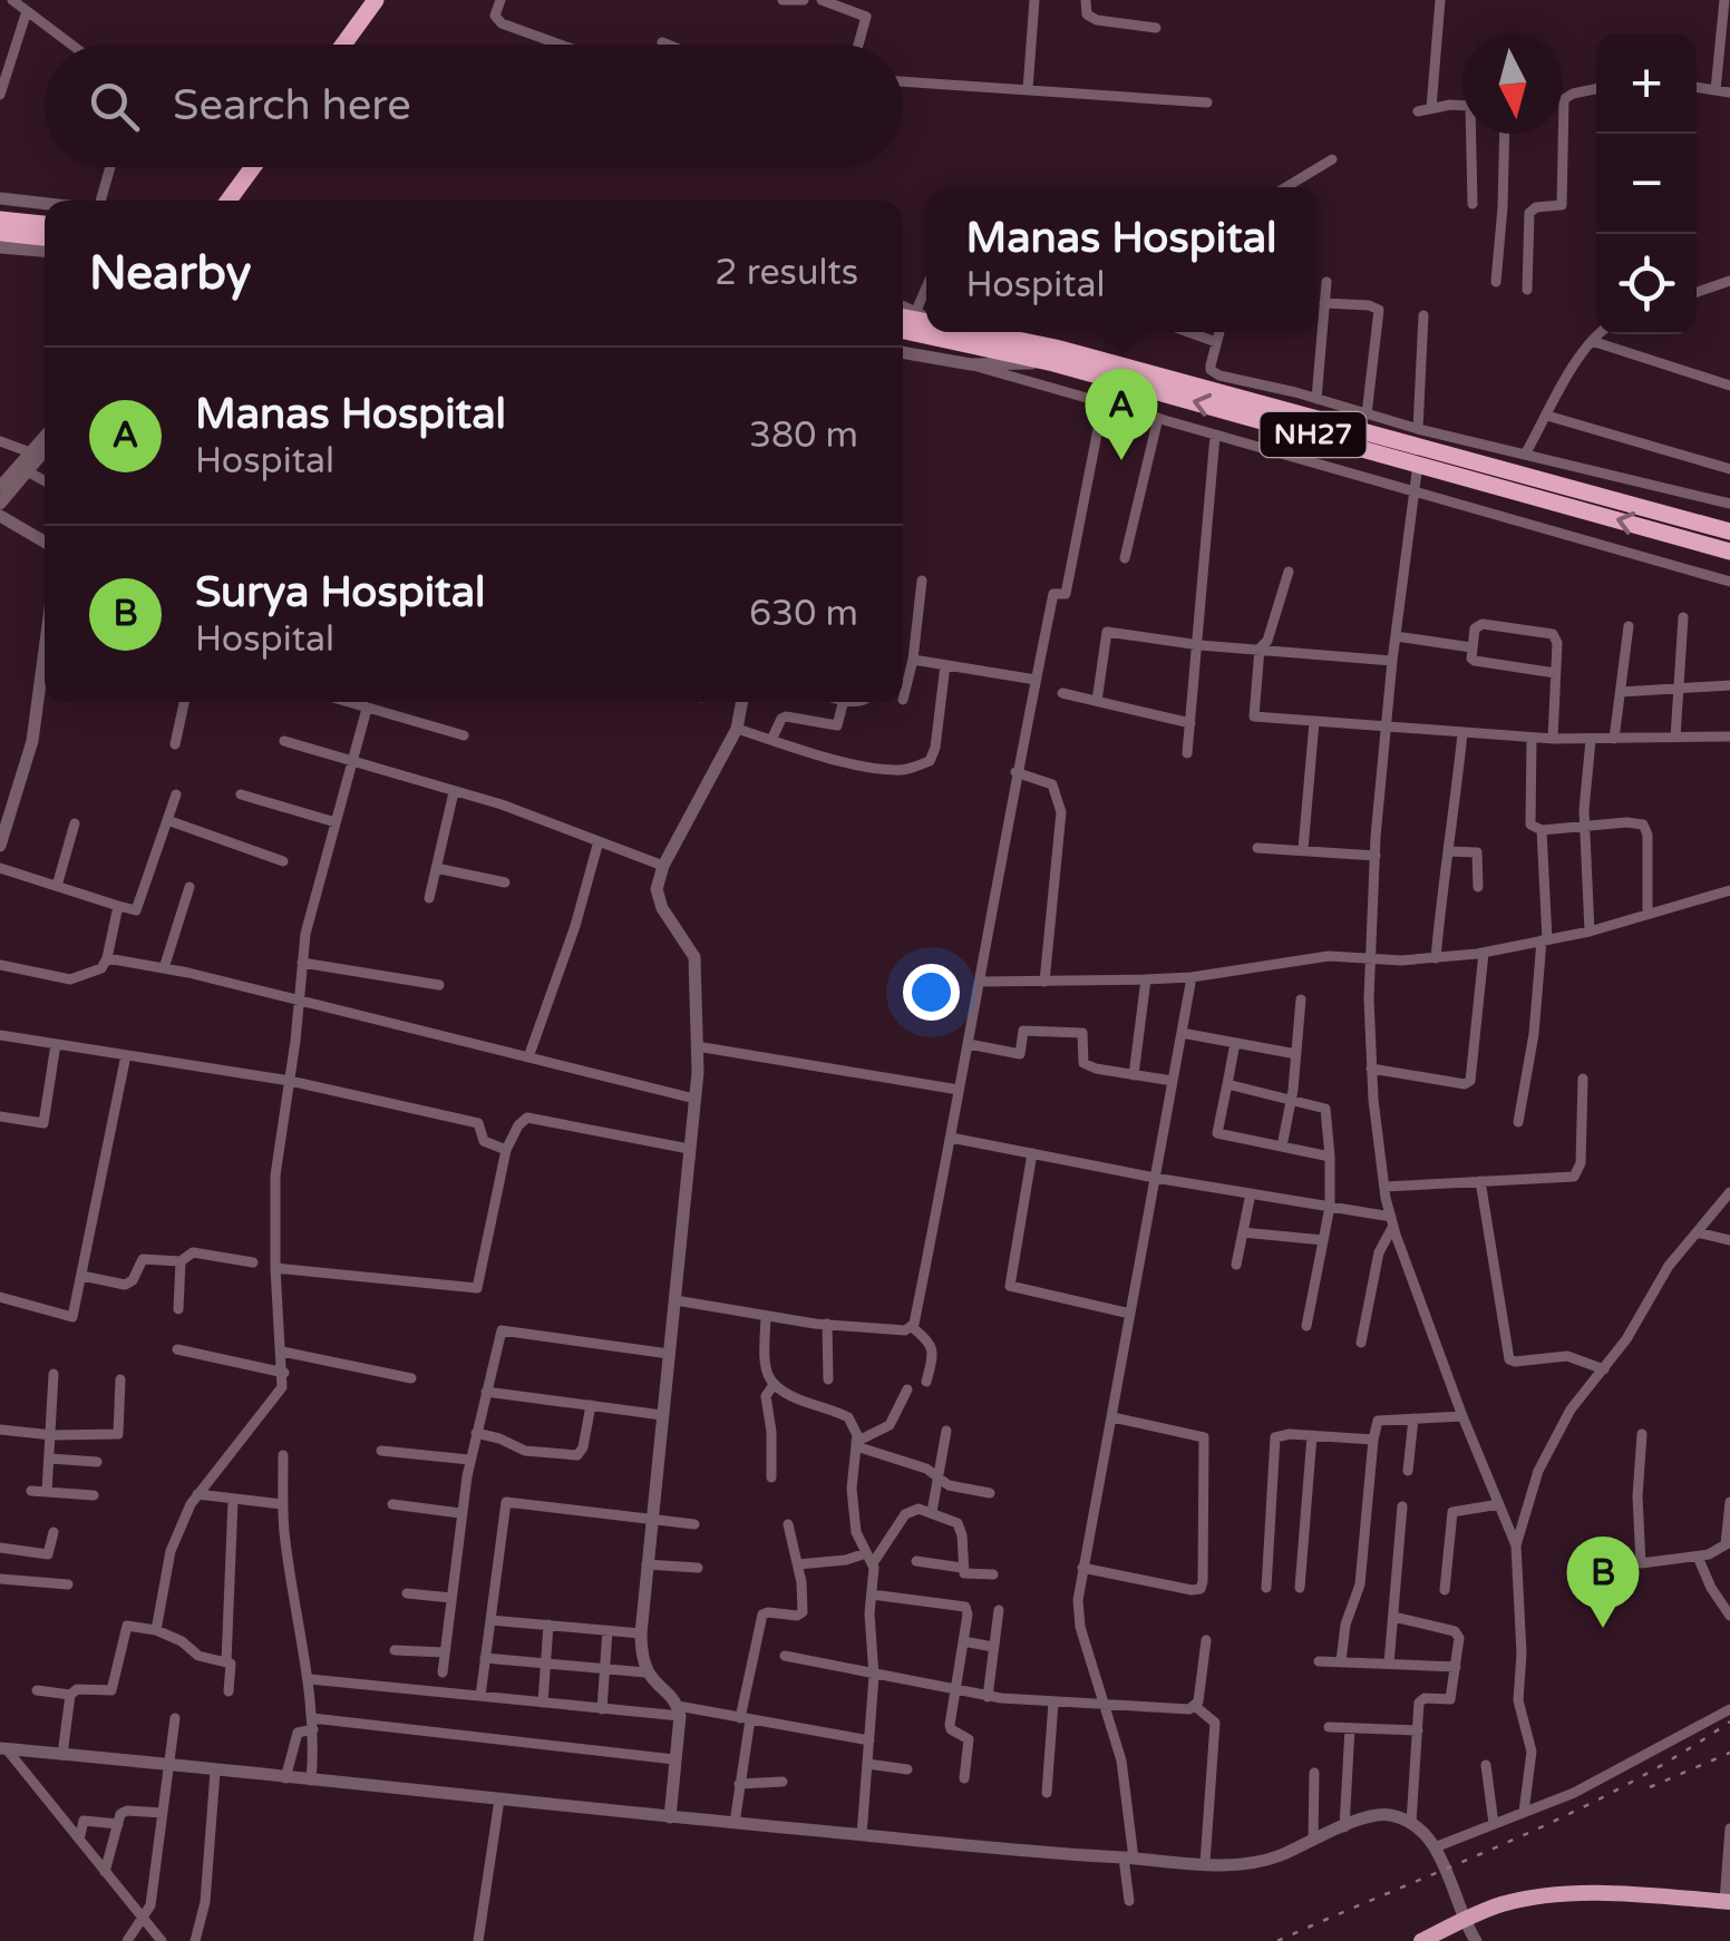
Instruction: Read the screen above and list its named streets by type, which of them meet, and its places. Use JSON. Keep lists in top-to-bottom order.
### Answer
{
  "streets": {
    "highway": ["NH27"]
  },
  "north": "bottom",
  "page": {
    "map_buttons": ["+", "−"],
    "search": "Search here",
    "popup": ["Manas Hospital", "Hospital"],
    "heading": ["Nearby", "2 results"],
    "list": [
      {
        "mark": "A",
        "name": "Manas Hospital",
        "note": "Hospital",
        "value": "380 m"
      },
      {
        "mark": "B",
        "name": "Surya Hospital",
        "note": "Hospital",
        "value": "630 m"
      }
    ],
    "pins": ["A", "B"]
  }
}
